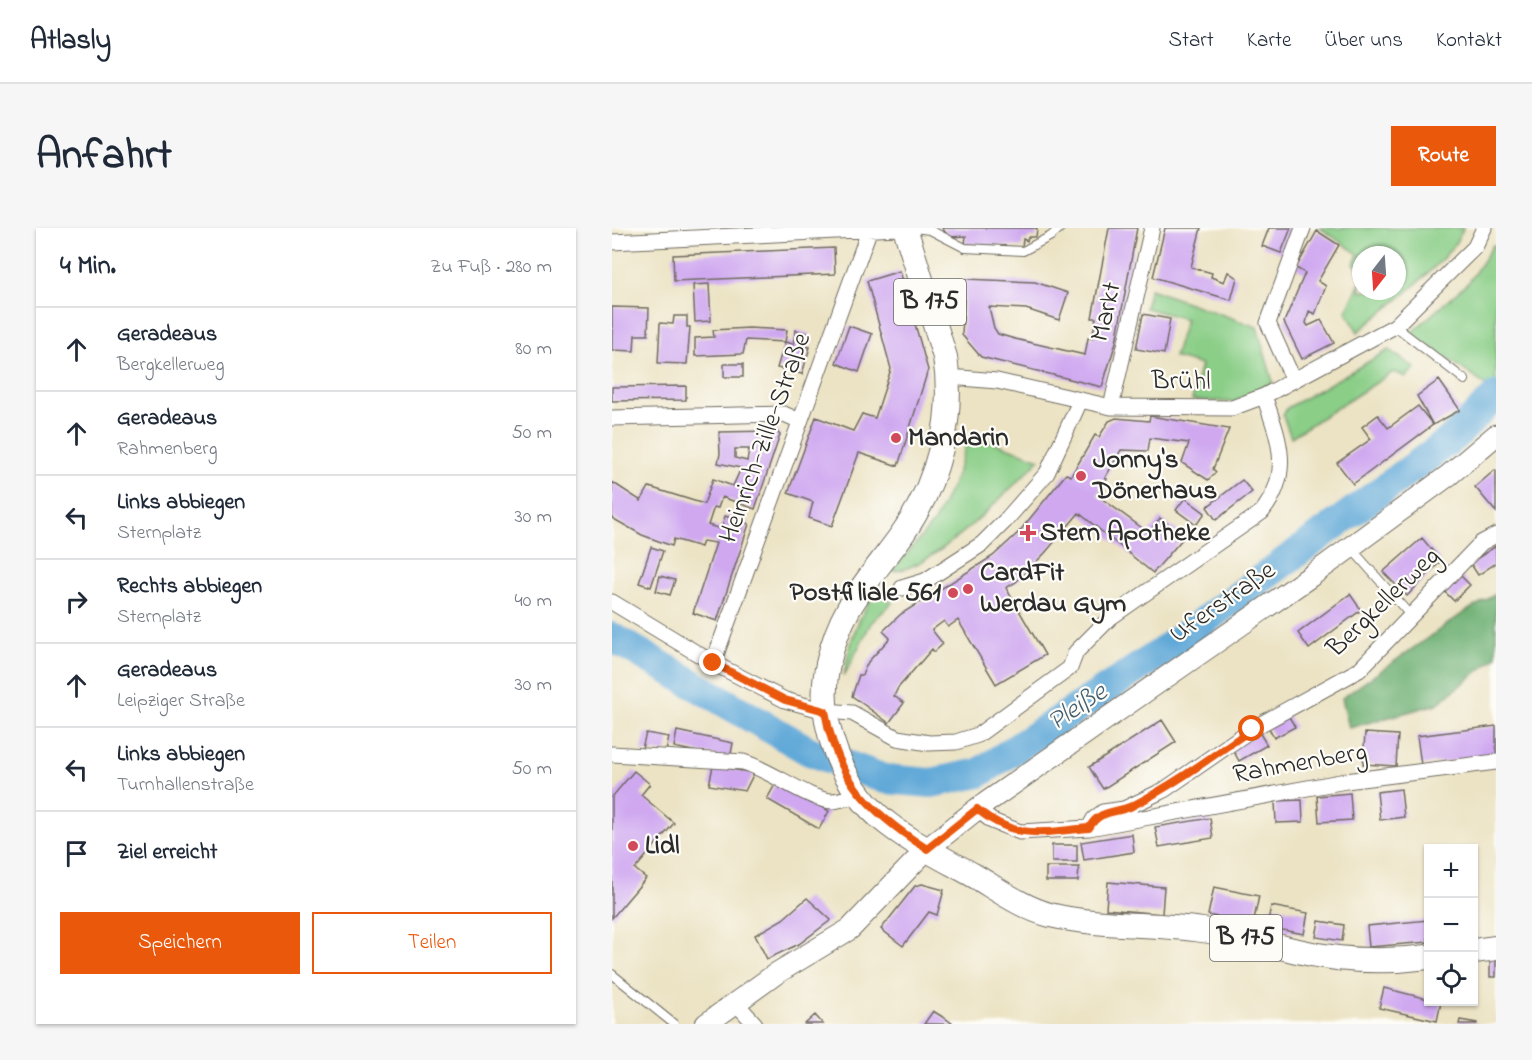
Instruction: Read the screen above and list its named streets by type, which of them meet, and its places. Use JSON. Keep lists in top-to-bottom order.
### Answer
{
  "streets": {
    "main road": ["B 175"],
    "street": [
      "Markt",
      "Brühl",
      "Heinrich-Zille-Straße",
      "Uferstraße",
      "Bergkellerweg",
      "Rahmenberg"
    ]
  },
  "crossings": [
    ["B 175", "Brühl"],
    ["B 175", "Uferstraße"],
    ["Markt", "Brühl"],
    ["Uferstraße", "Rahmenberg"],
    ["Bergkellerweg", "Rahmenberg"]
  ],
  "water": ["Pleiße"],
  "places": {
    "other": [
      "Mandarin",
      "Jonny's Dönerhaus",
      "CardFit Werdau Gym",
      "Postfiliale 561",
      "Lidl"
    ],
    "health": ["Stern Apotheke"]
  },
  "north": "bottom",
  "page": {
    "header": "Atlasly",
    "nav": [
      "Start",
      "Karte",
      "Über uns",
      "Kontakt"
    ],
    "title": "Anfahrt",
    "buttons": [
      "Route",
      ["Speichern", "Teilen"]
    ],
    "heading": ["4 Min.", "Zu Fuß · 280 m"],
    "list": [
      ["Geradeaus", "Bergkellerweg", "80 m"],
      ["Geradeaus", "Rahmenberg", "50 m"],
      ["Links abbiegen", "Sternplatz", "30 m"],
      ["Rechts abbiegen", "Sternplatz", "40 m"],
      ["Geradeaus", "Leipziger Straße", "30 m"],
      ["Links abbiegen", "Turnhallenstraße", "50 m"],
      "Ziel erreicht"
    ],
    "map_buttons": ["+", "−"]
  }
}
